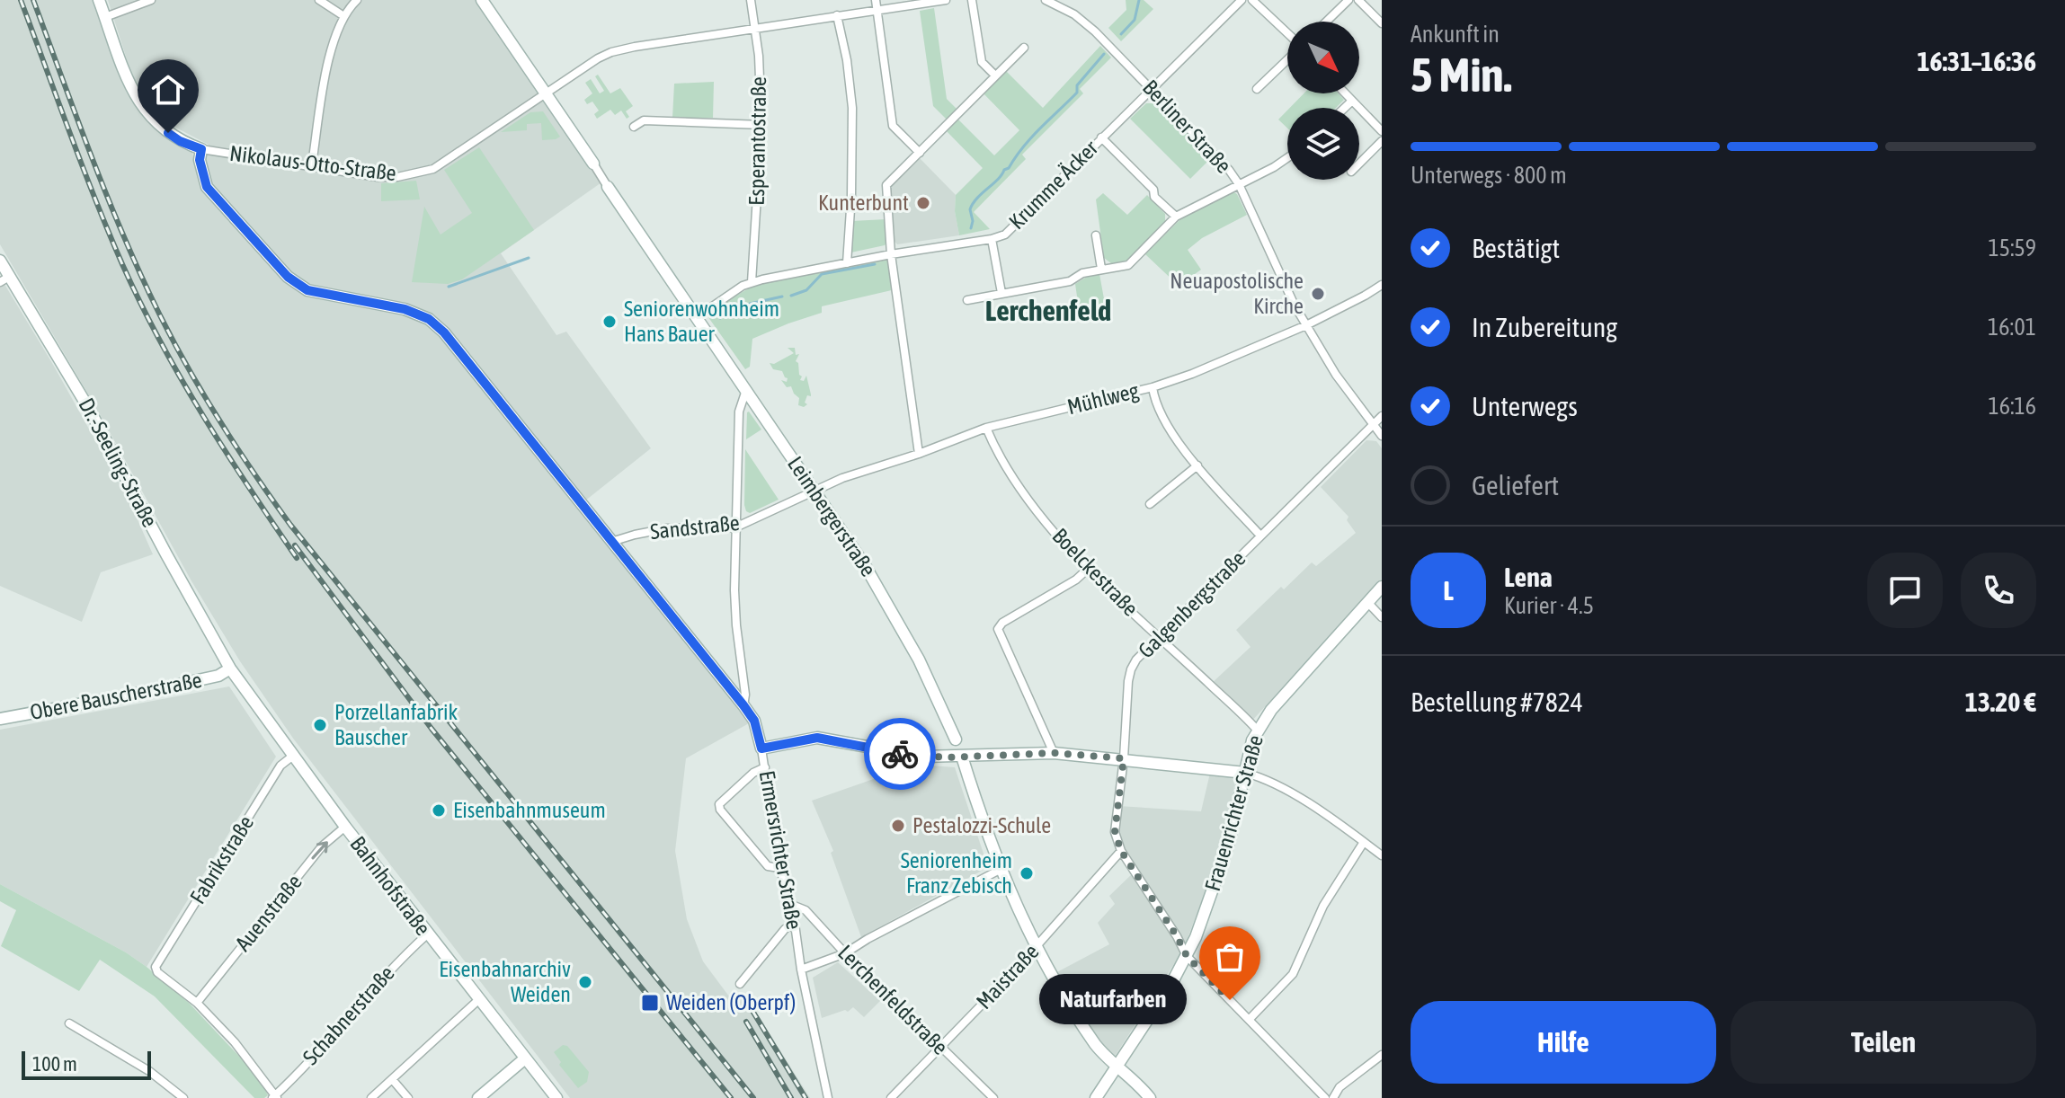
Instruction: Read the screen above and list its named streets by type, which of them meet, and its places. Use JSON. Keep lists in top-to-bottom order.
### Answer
{
  "streets": {
    "street": [
      "Berliner Straße",
      "Esperantostraße",
      "Nikolaus-Otto-Straße",
      "Krumme Äcker",
      "Mühlweg",
      "Dr.-Seeling-Straße",
      "Leimbergerstraße",
      "Sandstraße",
      "Boelckestraße",
      "Galgenbergstraße",
      "Obere Bauscherstraße",
      "Frauenrichter Straße",
      "Ermersrichter Straße",
      "Fabrikstraße",
      "Bahnhofstraße",
      "Auenstraße",
      "Maistraße",
      "Lerchenfeldstraße",
      "Schabnerstraße"
    ]
  },
  "crossings": [
    ["Berliner Straße", "Krumme Äcker"],
    ["Berliner Straße", "Mühlweg"],
    ["Berliner Straße", "Galgenbergstraße"],
    ["Esperantostraße", "Krumme Äcker"],
    ["Nikolaus-Otto-Straße", "Leimbergerstraße"],
    ["Krumme Äcker", "Leimbergerstraße"],
    ["Mühlweg", "Leimbergerstraße"],
    ["Mühlweg", "Sandstraße"],
    ["Mühlweg", "Boelckestraße"],
    ["Dr.-Seeling-Straße", "Obere Bauscherstraße"],
    ["Dr.-Seeling-Straße", "Bahnhofstraße"],
    ["Leimbergerstraße", "Sandstraße"],
    ["Leimbergerstraße", "Frauenrichter Straße"],
    ["Leimbergerstraße", "Ermersrichter Straße"],
    ["Leimbergerstraße", "Maistraße"],
    ["Sandstraße", "Ermersrichter Straße"],
    ["Boelckestraße", "Galgenbergstraße"],
    ["Boelckestraße", "Frauenrichter Straße"],
    ["Galgenbergstraße", "Frauenrichter Straße"],
    ["Galgenbergstraße", "Maistraße"],
    ["Obere Bauscherstraße", "Bahnhofstraße"],
    ["Ermersrichter Straße", "Lerchenfeldstraße"],
    ["Fabrikstraße", "Bahnhofstraße"],
    ["Fabrikstraße", "Auenstraße"],
    ["Bahnhofstraße", "Auenstraße"],
    ["Bahnhofstraße", "Schabnerstraße"],
    ["Maistraße", "Lerchenfeldstraße"]
  ],
  "one_way": ["Auenstraße"],
  "districts": ["Lerchenfeld"],
  "places": {
    "other": [
      "Kunterbunt",
      "Neuapostolische Kirche",
      "Seniorenwohnheim Hans Bauer",
      "Porzellanfabrik Bauscher",
      "Eisenbahnmuseum",
      "Pestalozzi-Schule",
      "Seniorenheim Franz Zebisch",
      "Eisenbahnarchiv Weiden",
      "Naturfarben"
    ],
    "transit": ["Weiden (Oberpf)"]
  },
  "scale_bar": "100 m",
  "north": "bottom right",
  "page": {
    "heading": ["5 Min.", "Ankunft in", "16:31–16:36"],
    "panel": [
      "Lena",
      "Kurier · 4.5",
      "Bestellung #7824",
      "13.20 €"
    ],
    "bar": "Unterwegs · 800 m",
    "list": [
      ["Bestätigt", "15:59"],
      ["In Zubereitung", "16:01"],
      ["Unterwegs", "16:16"],
      "Geliefert"
    ],
    "round": "L",
    "bubble": "Naturfarben",
    "buttons": ["Hilfe", "Teilen"],
    "scale": "100 m"
  }
}
